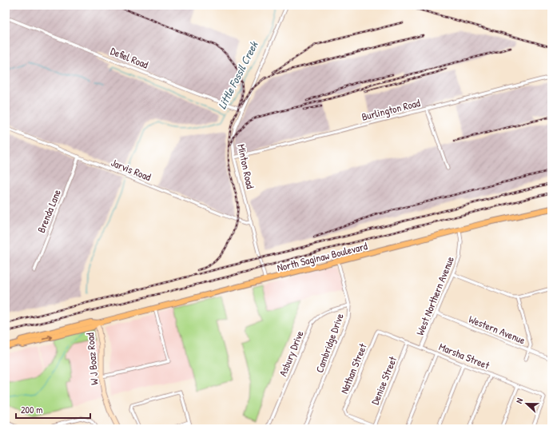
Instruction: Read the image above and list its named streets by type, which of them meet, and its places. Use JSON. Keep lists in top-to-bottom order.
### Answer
{
  "streets": {
    "main road": ["North Saginaw Boulevard", "W J Boaz Road"],
    "street": [
      "Defiel Road",
      "Burlington Road",
      "Minton Road",
      "Jarvis Road",
      "Brenda Lane",
      "West Northern Avenue",
      "Western Avenue",
      "Cambridge Drive",
      "Asbury Drive",
      "Marsha Street",
      "Nathan Street",
      "Denise Street"
    ]
  },
  "crossings": [
    ["Defiel Road", "Minton Road"],
    ["Burlington Road", "Minton Road"],
    ["Minton Road", "Jarvis Road"],
    ["Minton Road", "North Saginaw Boulevard"],
    ["Jarvis Road", "Brenda Lane"],
    ["North Saginaw Boulevard", "West Northern Avenue"],
    ["North Saginaw Boulevard", "Cambridge Drive"],
    ["North Saginaw Boulevard", "W J Boaz Road"],
    ["West Northern Avenue", "Western Avenue"],
    ["West Northern Avenue", "Marsha Street"],
    ["Cambridge Drive", "Asbury Drive"],
    ["Marsha Street", "Nathan Street"],
    ["Marsha Street", "Denise Street"],
    ["Nathan Street", "Denise Street"]
  ],
  "water": ["Little Fossil Creek"],
  "scale_bar": "200 m",
  "north": "left"
}
